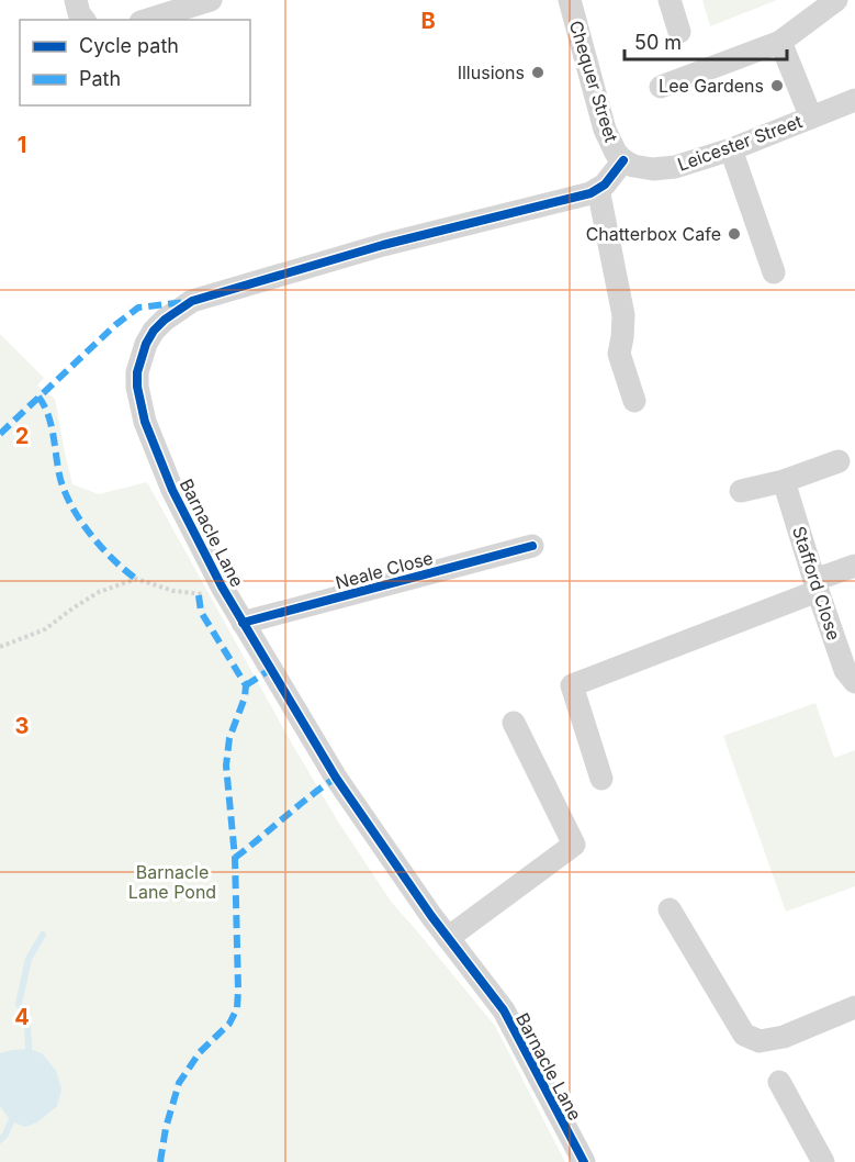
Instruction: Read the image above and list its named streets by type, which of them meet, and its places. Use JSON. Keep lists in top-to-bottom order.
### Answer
{
  "streets": {
    "street": [
      "Chequer Street",
      "Leicester Street",
      "Barnacle Lane",
      "Neale Close",
      "Stafford Close"
    ]
  },
  "crossings": [
    ["Chequer Street", "Leicester Street"],
    ["Chequer Street", "Barnacle Lane"],
    ["Leicester Street", "Barnacle Lane"],
    ["Barnacle Lane", "Neale Close"]
  ],
  "parks": ["Barnacle Lane Pond"],
  "places": ["Illusions", "Lee Gardens", "Chatterbox Cafe"],
  "legend": ["Cycle path", "Path"],
  "scale_bar": "50 m",
  "grid": {
    "columns": ["B"],
    "rows": [
      "1",
      "2",
      "3",
      "4"
    ]
  }
}
